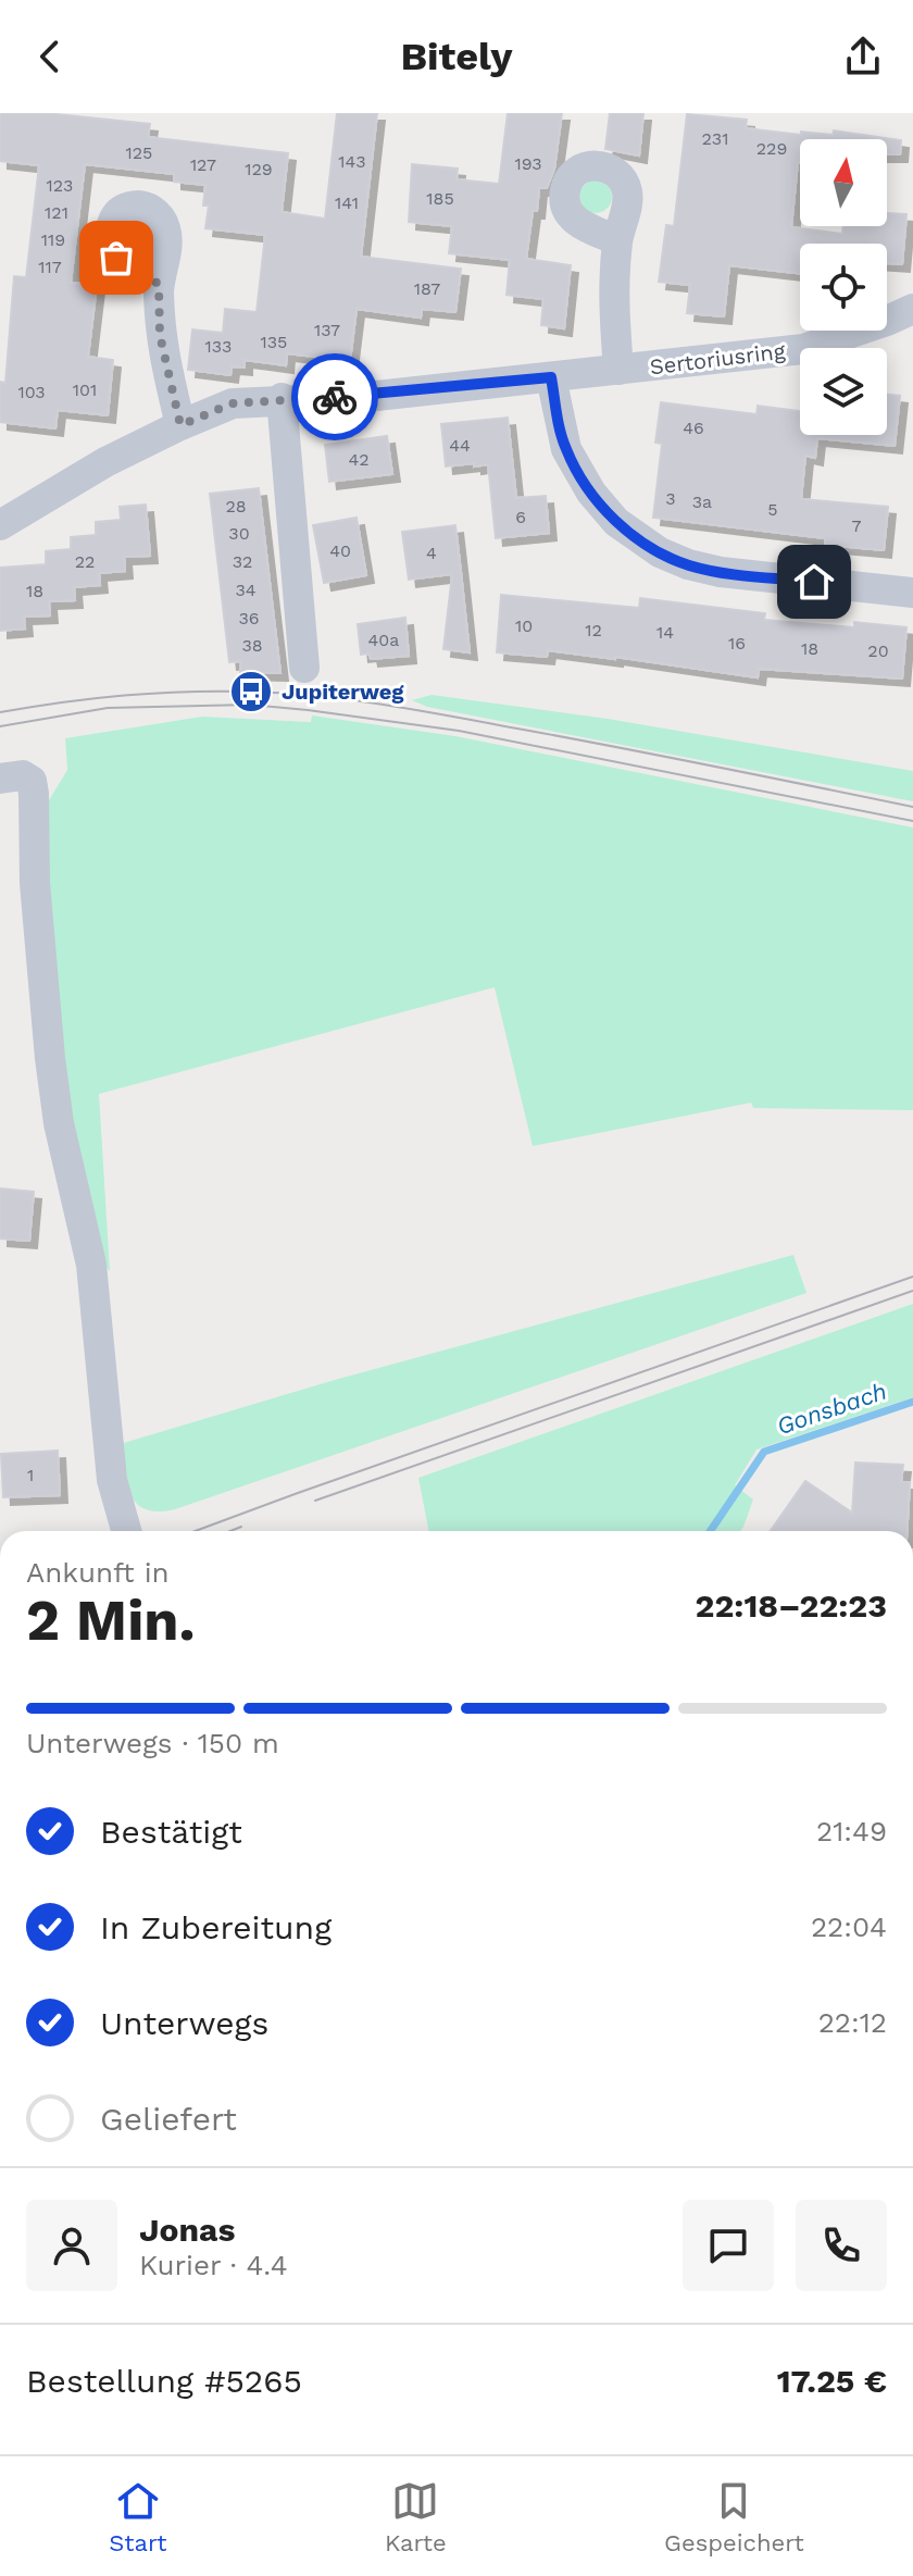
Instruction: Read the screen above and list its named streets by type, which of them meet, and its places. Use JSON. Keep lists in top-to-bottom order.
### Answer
{
  "streets": {
    "street": ["Sertoriusring"]
  },
  "water": ["Gonsbach"],
  "places": {
    "bus stop": ["Jupiterweg"]
  },
  "house_numbers": [
    "231",
    "229",
    "125",
    "143",
    "193",
    "127",
    "129",
    "123",
    "185",
    "141",
    "121",
    "119",
    "117",
    "187",
    "137",
    "135",
    "133",
    "101",
    "103",
    "46",
    "44",
    "42",
    "3",
    "3a",
    "28",
    "5",
    "6",
    "7",
    "30",
    "40",
    "4",
    "22",
    "32",
    "34",
    "18",
    "36",
    "10",
    "12",
    "14",
    "40a",
    "16",
    "38",
    "18",
    "20",
    "1"
  ],
  "north": "top",
  "page": {
    "header": "Bitely",
    "heading": ["2 Min.", "Ankunft in", "22:18–22:23"],
    "panel": [
      "Jonas",
      "Kurier · 4.4",
      "Bestellung #5265",
      "17.25 €"
    ],
    "bar": "Unterwegs · 150 m",
    "list": [
      ["Bestätigt", "21:49"],
      ["In Zubereitung", "22:04"],
      ["Unterwegs", "22:12"],
      "Geliefert"
    ],
    "tabs": ["Start", "Karte", "Gespeichert"]
  }
}
